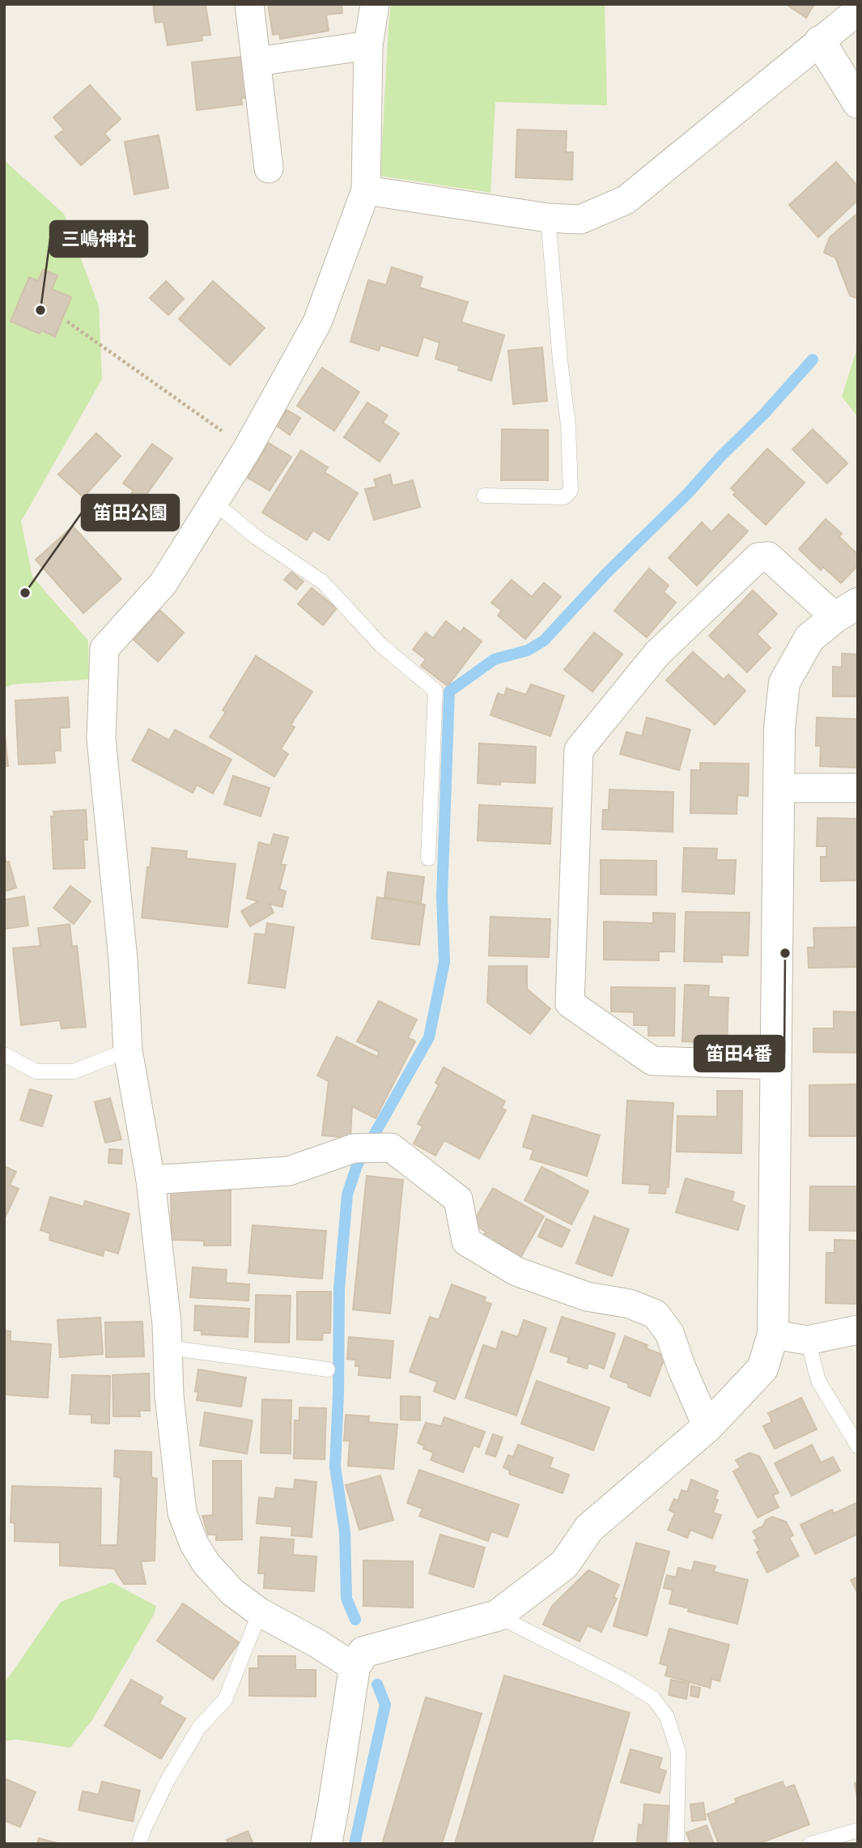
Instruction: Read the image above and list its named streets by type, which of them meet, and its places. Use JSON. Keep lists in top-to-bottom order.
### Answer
{
  "places": ["三嶋神社", "笛田公園", "笛田4番"]
}
